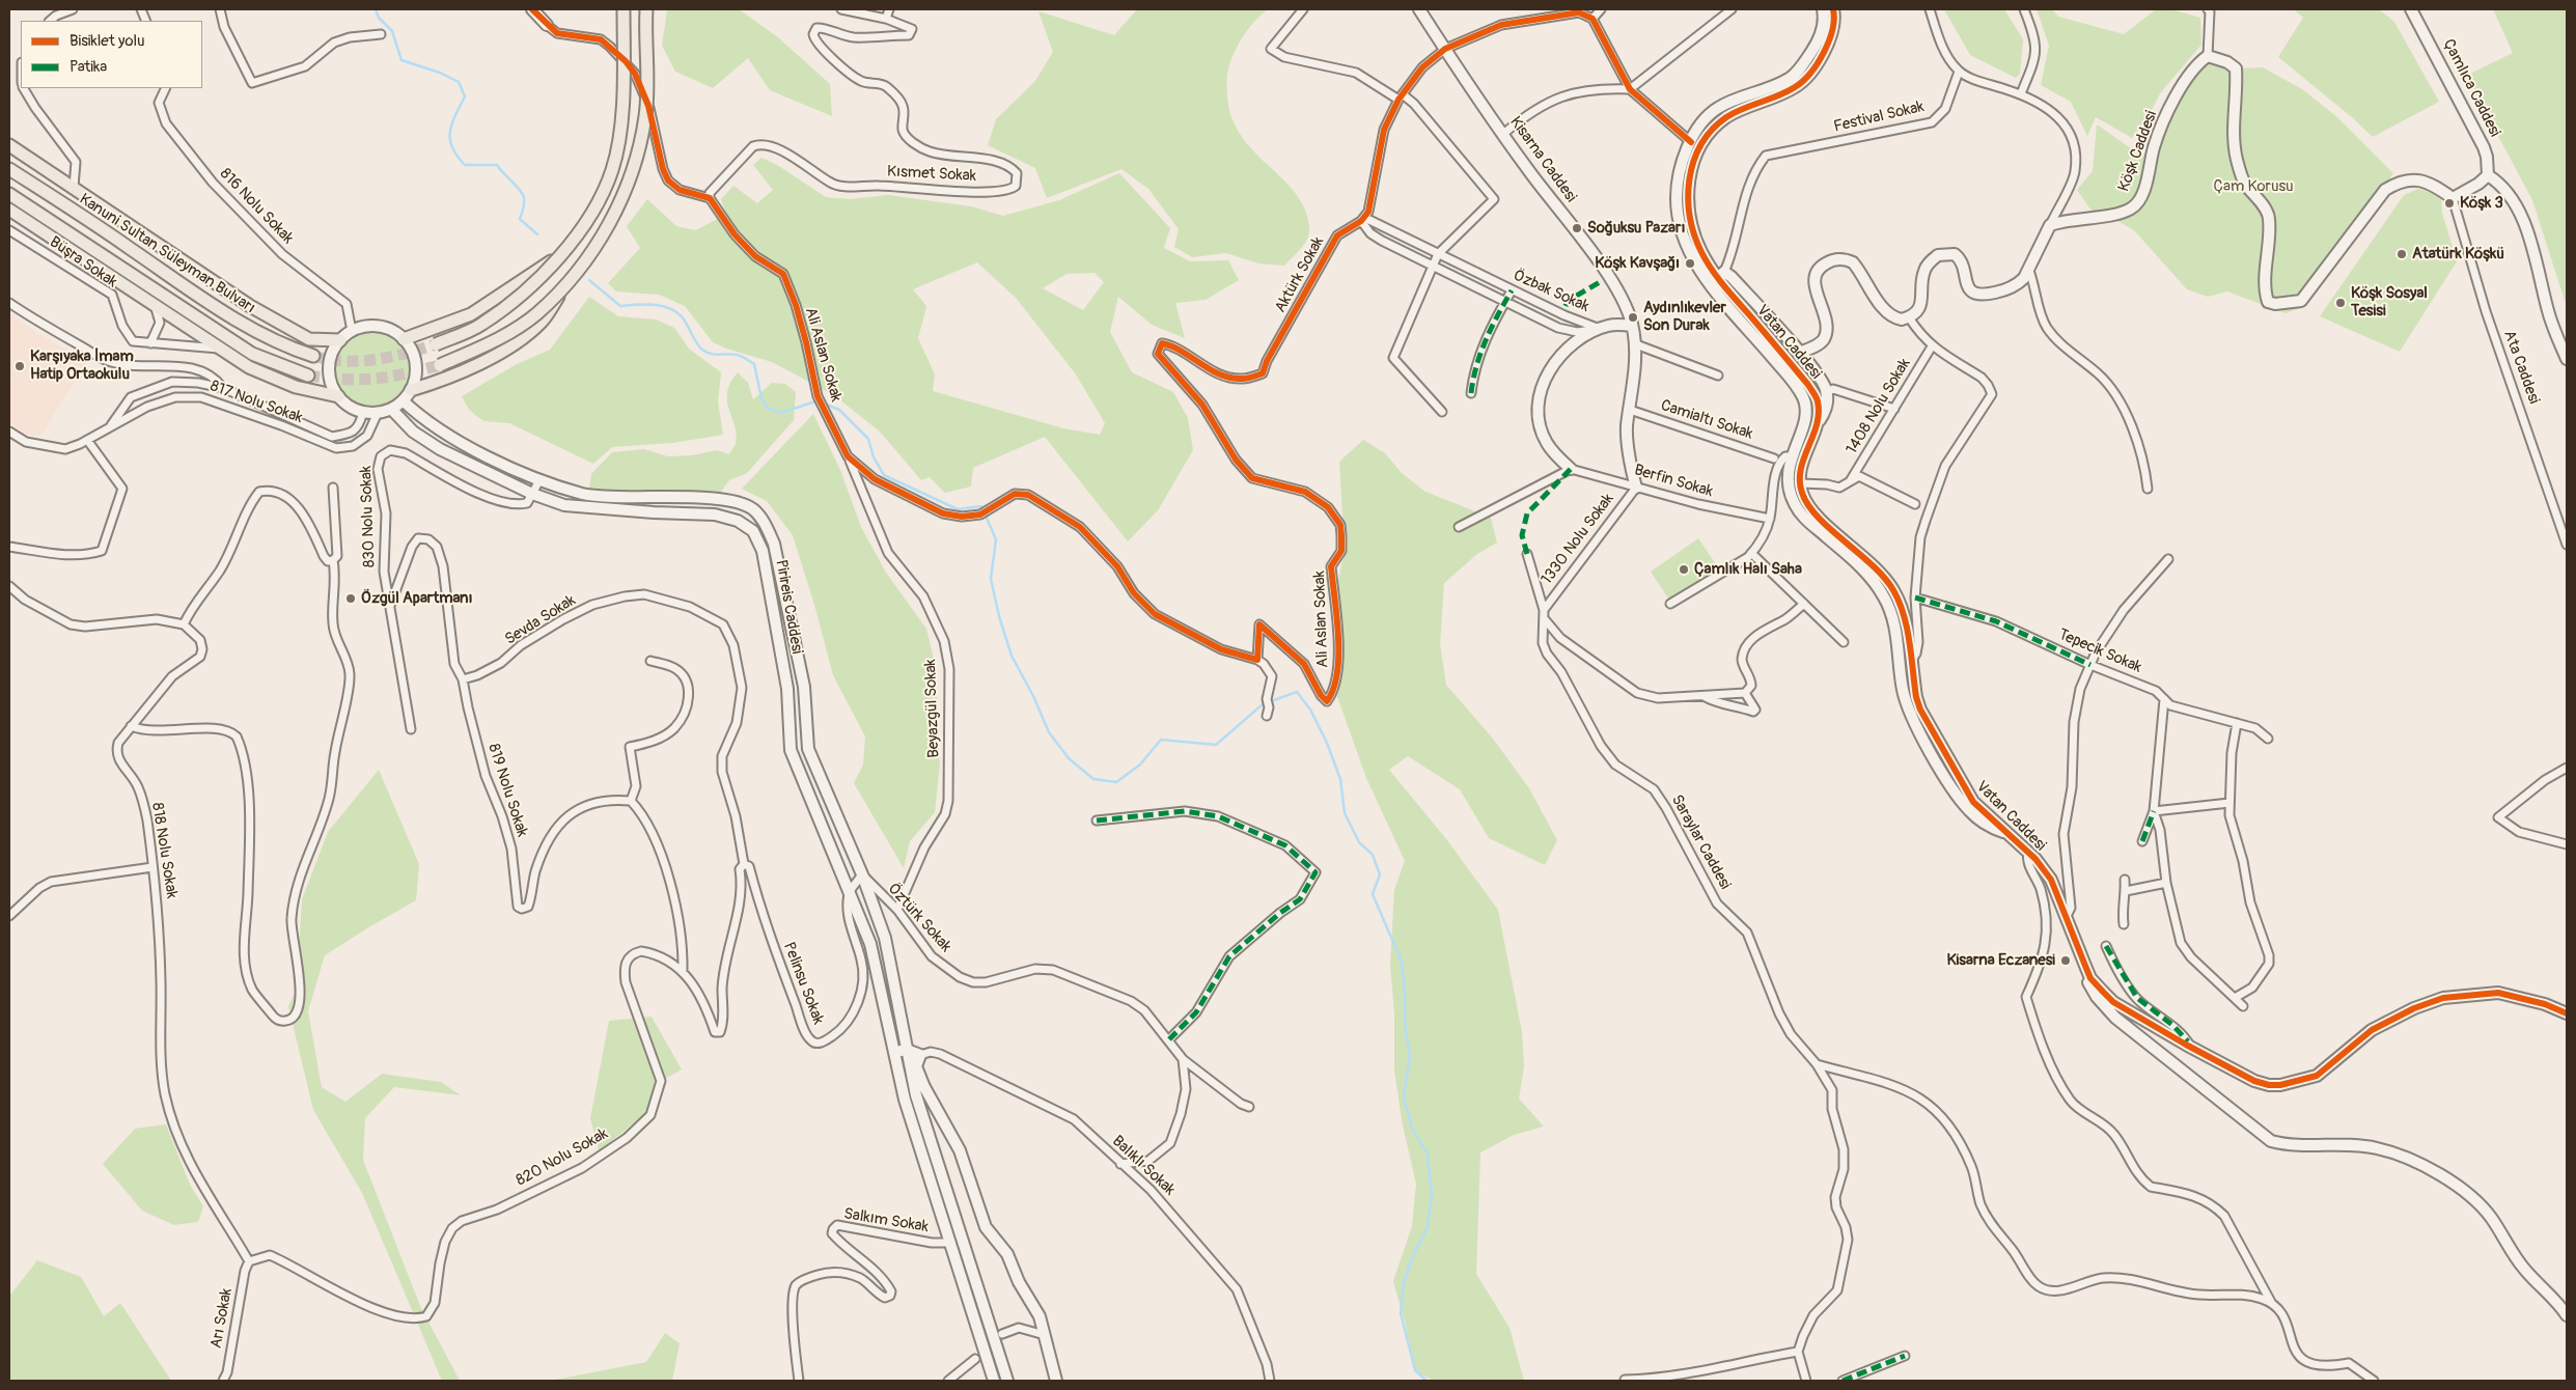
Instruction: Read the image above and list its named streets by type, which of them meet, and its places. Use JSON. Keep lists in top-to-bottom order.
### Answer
{
  "streets": {
    "main road": ["Kanuni Sultan Süleyman Bulvarı"],
    "street": [
      "Çamlıca Caddesi",
      "Festival Sokak",
      "Köşk Caddesi",
      "Kisarna Caddesi",
      "Kısmet Sokak",
      "816 Nolu Sokak",
      "Büşra Sokak",
      "Aktürk Sokak",
      "Özbak Sokak",
      "Vatan Caddesi",
      "Ali Aslan Sokak",
      "Ata Caddesi",
      "817 Nolu Sokak",
      "1408 Nolu Sokak",
      "Camialtı Sokak",
      "Berfin Sokak",
      "830 Nolu Sokak",
      "1330 Nolu Sokak",
      "Pirireis Caddesi",
      "Sevda Sokak",
      "Tepecik Sokak",
      "Beyazgül Sokak",
      "819 Nolu Sokak",
      "Saraylar Caddesi",
      "818 Nolu Sokak",
      "Öztürk Sokak",
      "Pelinsu Sokak",
      "820 Nolu Sokak",
      "Balıklı Sokak",
      "Salkım Sokak",
      "Arı Sokak"
    ]
  },
  "crossings": [
    ["Festival Sokak", "Vatan Caddesi"],
    ["Kisarna Caddesi", "Camialtı Sokak"],
    ["Kisarna Caddesi", "Berfin Sokak"],
    ["Kisarna Caddesi", "1330 Nolu Sokak"],
    ["Kısmet Sokak", "Ali Aslan Sokak"],
    ["816 Nolu Sokak", "817 Nolu Sokak"],
    ["816 Nolu Sokak", "Pirireis Caddesi"],
    ["Aktürk Sokak", "Özbak Sokak"],
    ["Aktürk Sokak", "Ali Aslan Sokak"],
    ["Ali Aslan Sokak", "Beyazgül Sokak"],
    ["817 Nolu Sokak", "Pirireis Caddesi"],
    ["Berfin Sokak", "1330 Nolu Sokak"],
    ["830 Nolu Sokak", "Pirireis Caddesi"],
    ["830 Nolu Sokak", "819 Nolu Sokak"],
    ["1330 Nolu Sokak", "Saraylar Caddesi"],
    ["Pirireis Caddesi", "Öztürk Sokak"],
    ["Pirireis Caddesi", "Pelinsu Sokak"],
    ["Pirireis Caddesi", "Salkım Sokak"],
    ["Sevda Sokak", "819 Nolu Sokak"],
    ["Sevda Sokak", "Pelinsu Sokak"],
    ["Sevda Sokak", "820 Nolu Sokak"],
    ["Beyazgül Sokak", "Öztürk Sokak"],
    ["818 Nolu Sokak", "820 Nolu Sokak"],
    ["818 Nolu Sokak", "Arı Sokak"],
    ["Pelinsu Sokak", "820 Nolu Sokak"],
    ["820 Nolu Sokak", "Arı Sokak"]
  ],
  "parks": ["Çam Korusu"],
  "places": [
    "Köşk 3",
    "Soğuksu Pazarı",
    "Atatürk Köşkü",
    "Köşk Kavşağı",
    "Köşk Sosyal Tesisi",
    "Aydınlıkevler Son Durak",
    "Karşıyaka İmam Hatip Ortaokulu",
    "Çamlık Halı Saha",
    "Özgül Apartmanı",
    "Kisarna Eczanesi"
  ],
  "legend": ["Bisiklet yolu", "Patika"]
}
